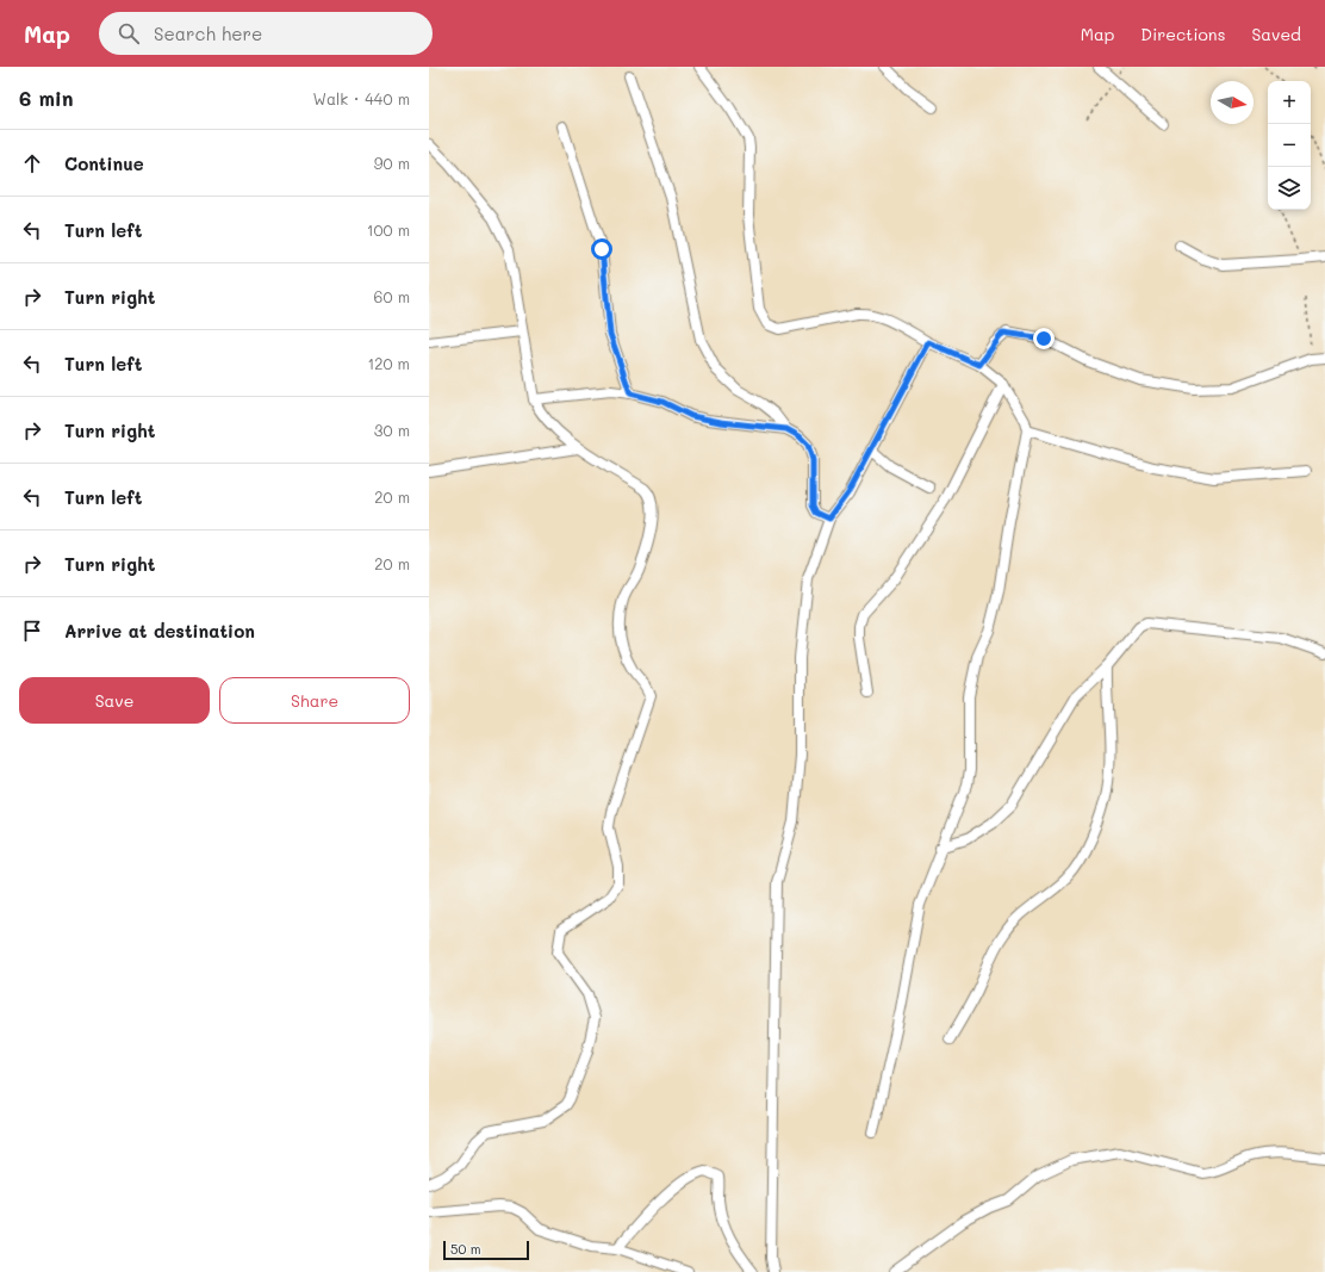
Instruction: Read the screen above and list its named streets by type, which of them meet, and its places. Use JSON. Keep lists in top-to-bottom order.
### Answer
{
  "scale_bar": "50 m",
  "north": "right",
  "page": {
    "header": "Map",
    "search": "Search here",
    "nav": ["Map", "Directions", "Saved"],
    "heading": ["6 min", "Walk · 440 m"],
    "map_buttons": ["+", "−"],
    "list": [
      ["Continue", "90 m"],
      ["Turn left", "100 m"],
      ["Turn right", "60 m"],
      ["Turn left", "120 m"],
      ["Turn right", "30 m"],
      ["Turn left", "20 m"],
      ["Turn right", "20 m"],
      "Arrive at destination"
    ],
    "buttons": ["Save", "Share"],
    "scale": "50 m"
  }
}
